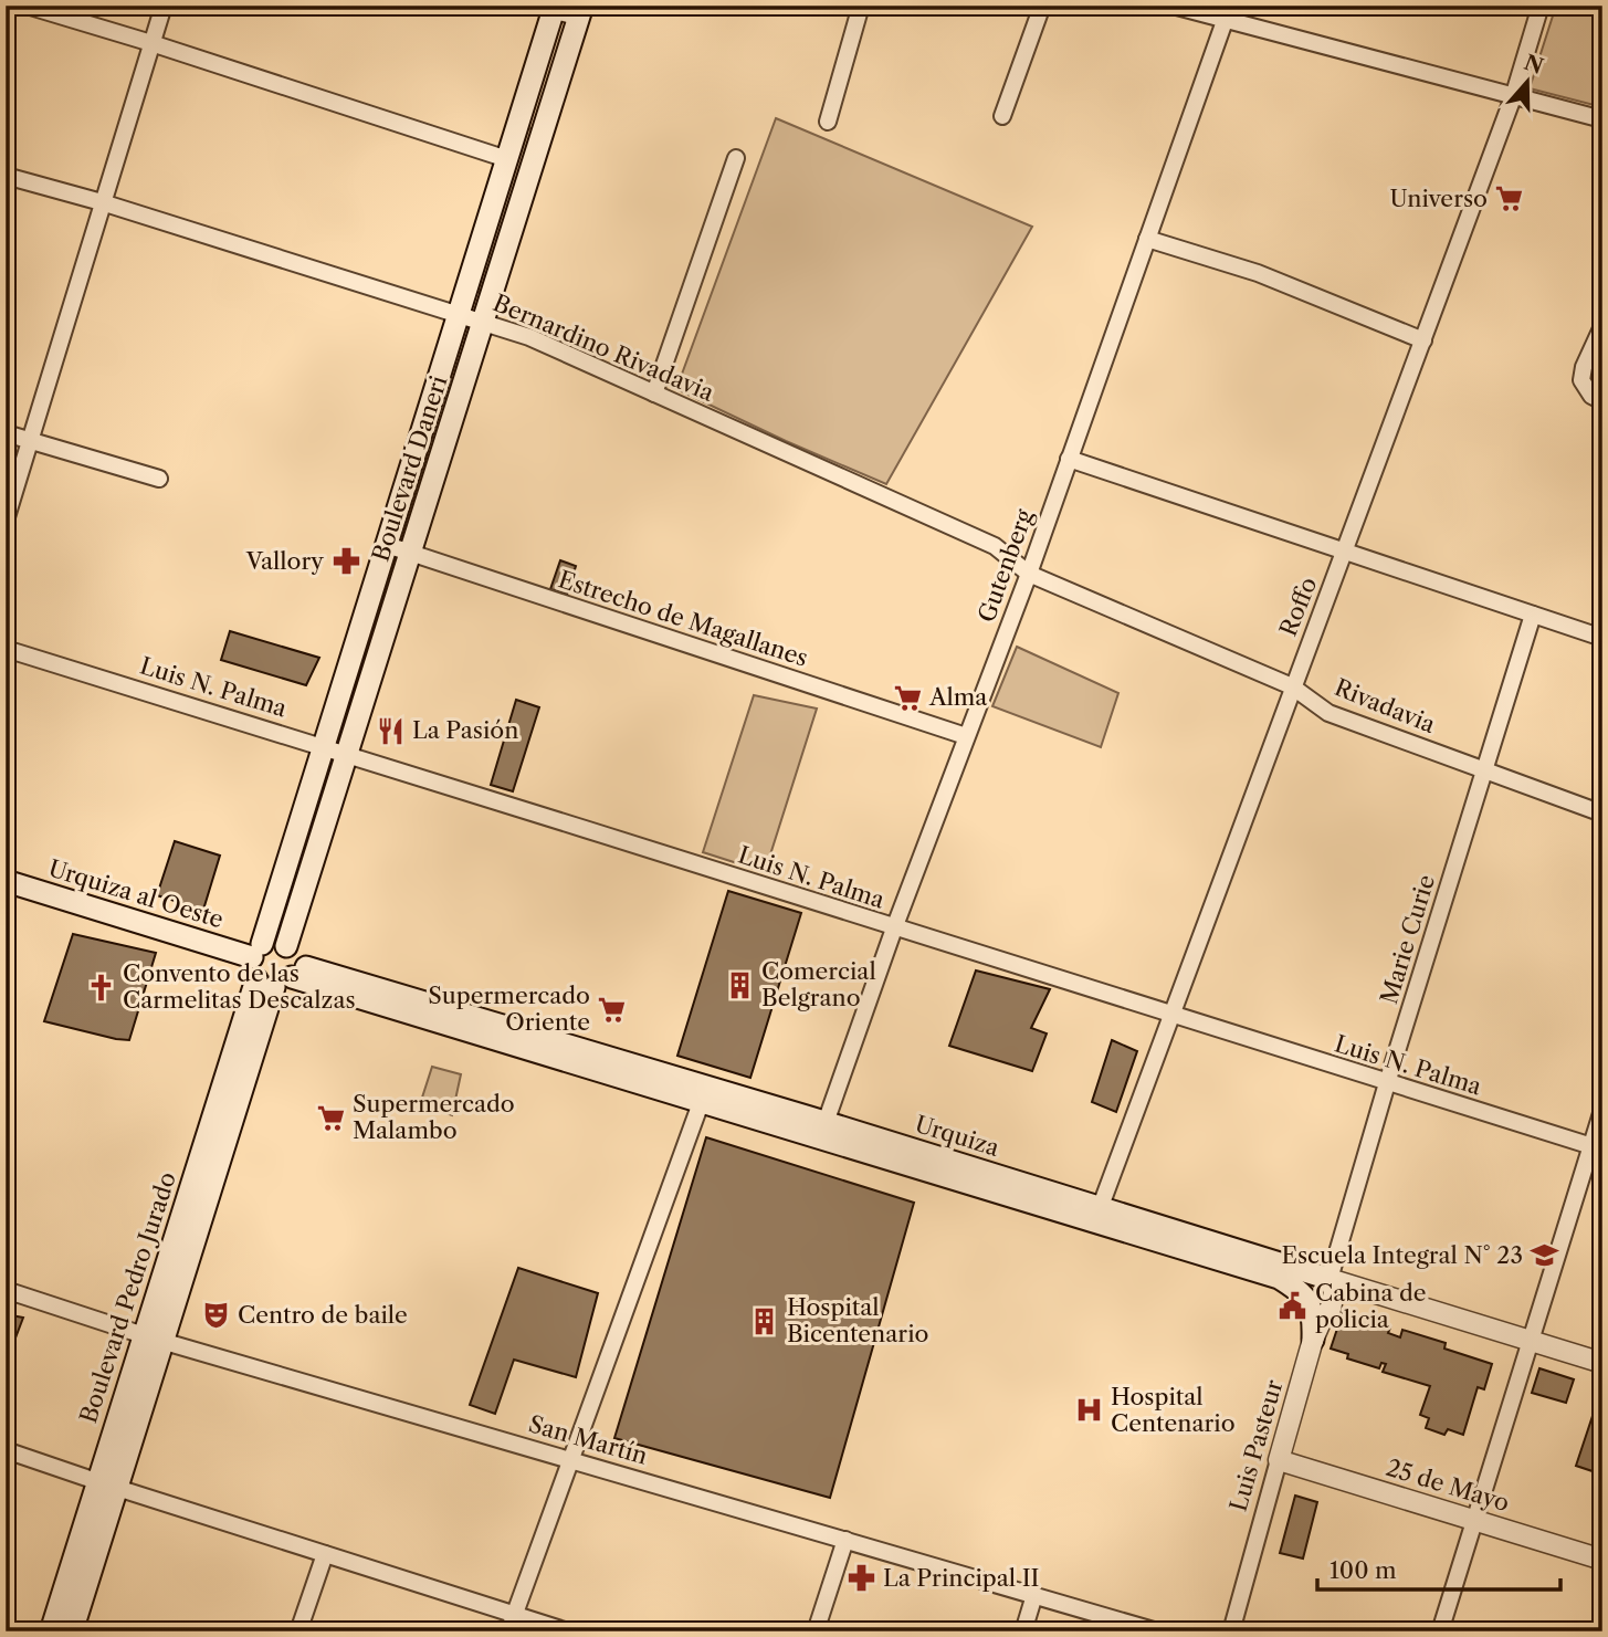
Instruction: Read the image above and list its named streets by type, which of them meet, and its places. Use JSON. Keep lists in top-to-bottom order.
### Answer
{
  "streets": {
    "main road": [
      "Boulevard Daneri",
      "Urquiza al Oeste",
      "Urquiza",
      "Boulevard Pedro Jurado"
    ],
    "street": [
      "Bernardino Rivadavia",
      "Gutenberg",
      "Roffo",
      "Estrecho de Magallanes",
      "Luis N. Palma",
      "Rivadavia",
      "Marie Curie",
      "San Martín",
      "Luis Pasteur",
      "25 de Mayo"
    ]
  },
  "crossings": [
    ["Bernardino Rivadavia", "Boulevard Daneri"],
    ["Bernardino Rivadavia", "Gutenberg"],
    ["Bernardino Rivadavia", "Rivadavia"],
    ["Boulevard Daneri", "Estrecho de Magallanes"],
    ["Boulevard Daneri", "Luis N. Palma"],
    ["Boulevard Daneri", "Urquiza al Oeste"],
    ["Boulevard Daneri", "Urquiza"],
    ["Boulevard Daneri", "Boulevard Pedro Jurado"],
    ["Gutenberg", "Estrecho de Magallanes"],
    ["Gutenberg", "Luis N. Palma"],
    ["Gutenberg", "Rivadavia"],
    ["Gutenberg", "Urquiza"],
    ["Roffo", "Luis N. Palma"],
    ["Roffo", "Rivadavia"],
    ["Roffo", "Urquiza"],
    ["Luis N. Palma", "Marie Curie"],
    ["Rivadavia", "Marie Curie"],
    ["Urquiza al Oeste", "Urquiza"],
    ["Urquiza al Oeste", "Boulevard Pedro Jurado"],
    ["Marie Curie", "Urquiza"],
    ["Marie Curie", "Luis Pasteur"],
    ["Urquiza", "Boulevard Pedro Jurado"],
    ["Urquiza", "Luis Pasteur"],
    ["Boulevard Pedro Jurado", "San Martín"],
    ["Luis Pasteur", "25 de Mayo"]
  ],
  "places": {
    "supermarket": [
      "Universo",
      "Alma",
      "Supermercado Oriente",
      "Supermercado Malambo"
    ],
    "pharmacy": ["Vallory", "La Principal II"],
    "restaurant": ["La Pasión"],
    "building": ["Comercial Belgrano", "Hospital Bicentenario"],
    "church": ["Convento de las Carmelitas Descalzas"],
    "school or university": ["Escuela Integral N° 23"],
    "public building": ["Cabina de policia"],
    "theatre": ["Centro de baile"],
    "hospital": ["Hospital Centenario"]
  },
  "scale_bar": "100 m",
  "north": "top"
}
